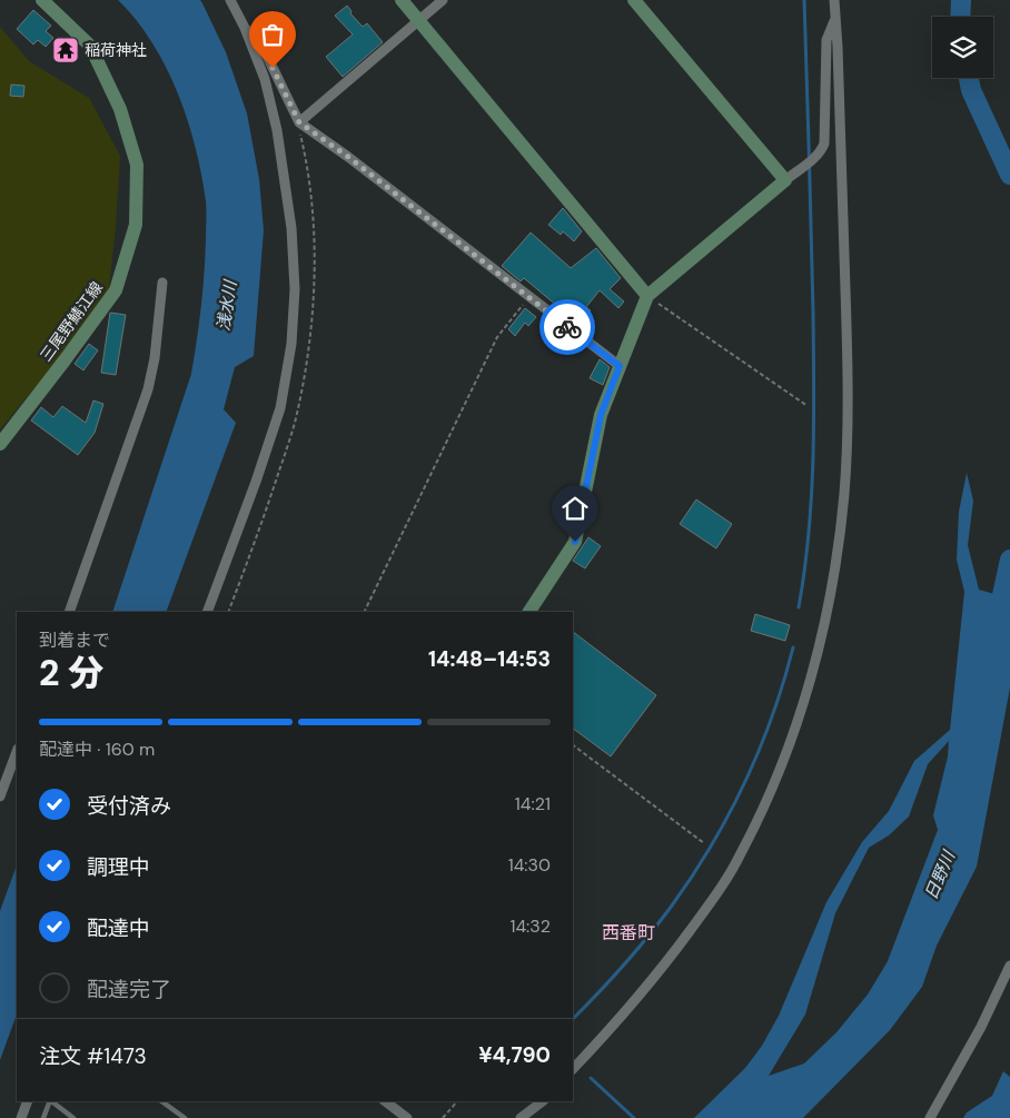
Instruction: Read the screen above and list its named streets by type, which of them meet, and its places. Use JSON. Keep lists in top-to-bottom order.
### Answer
{
  "streets": {
    "street": ["三尾野鯖江線"]
  },
  "districts": ["西番町"],
  "water": ["浅水川", "日野川"],
  "places": {
    "temple": ["稲荷神社"]
  },
  "page": {
    "heading": ["2 分", "到着まで", "14:48–14:53"],
    "panel": ["注文 #1473", "¥4,790"],
    "bar": "配達中 · 160 m",
    "list": [
      ["受付済み", "14:21"],
      ["調理中", "14:30"],
      ["配達中", "14:32"],
      "配達完了"
    ]
  }
}
